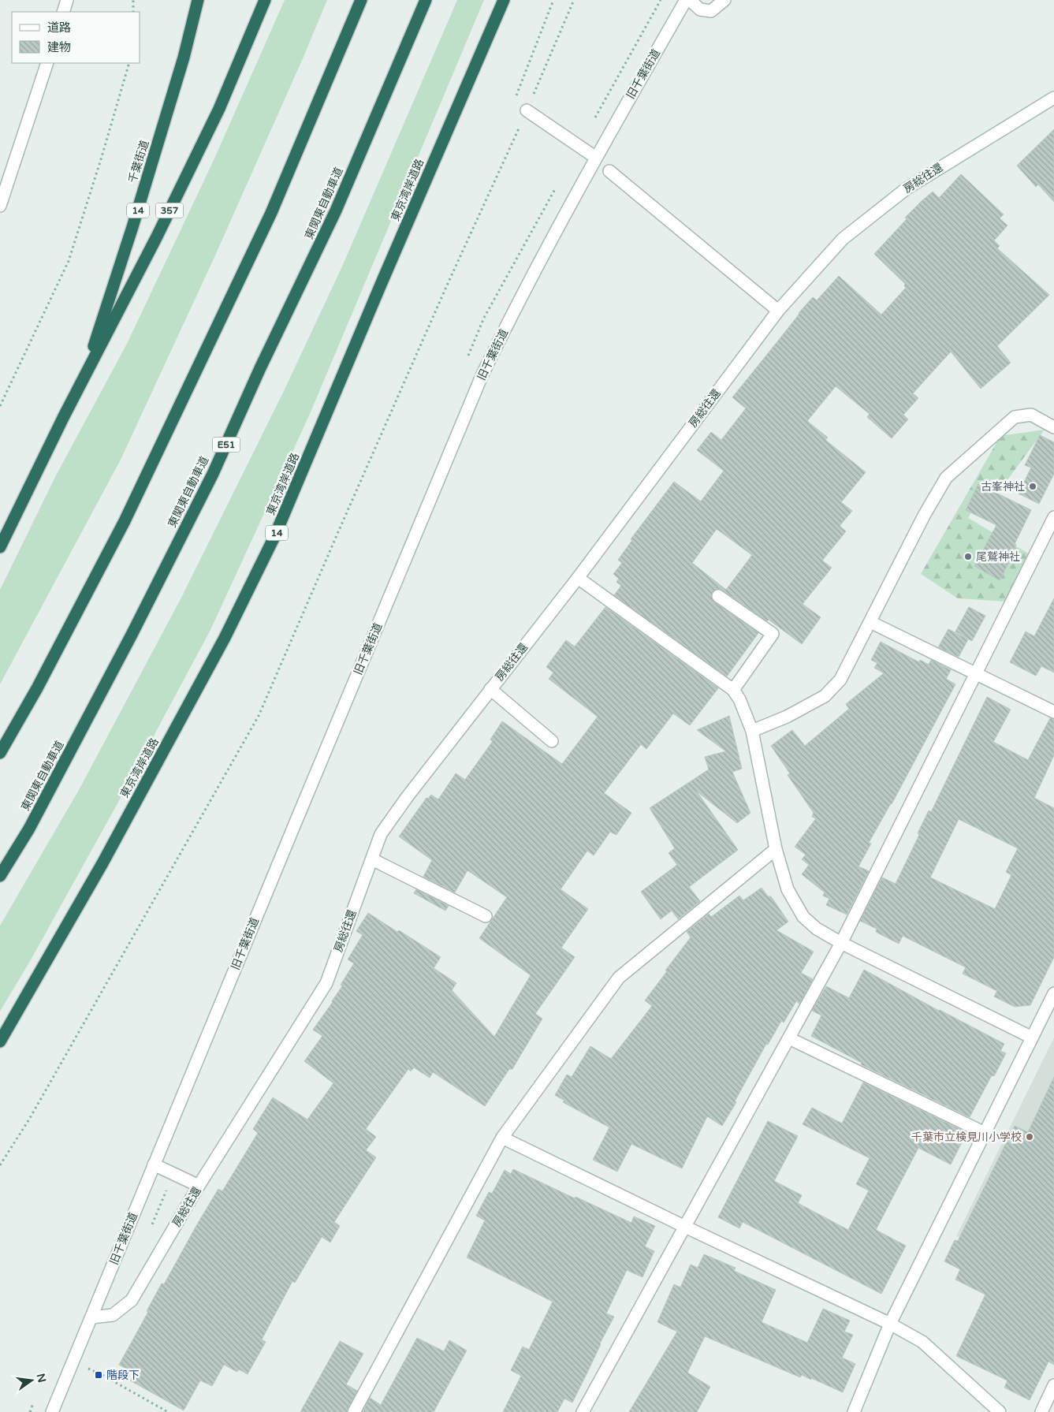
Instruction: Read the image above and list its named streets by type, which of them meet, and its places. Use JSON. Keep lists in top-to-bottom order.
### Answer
{
  "streets": {
    "highway": [
      "千葉街道",
      "東京湾岸道路",
      "東関東自動車道",
      "14",
      "357",
      "E51"
    ],
    "street": ["旧千葉街道", "房総往還"]
  },
  "crossings": [
    ["旧千葉街道", "房総往還"],
    ["千葉街道", "14"],
    ["千葉街道", "357"],
    ["14", "357"]
  ],
  "places": {
    "other": ["古峯神社", "尾鷲神社", "千葉市立検見川小学校"],
    "transit": ["階段下"]
  },
  "legend": ["道路", "建物"],
  "north": "right"
}
